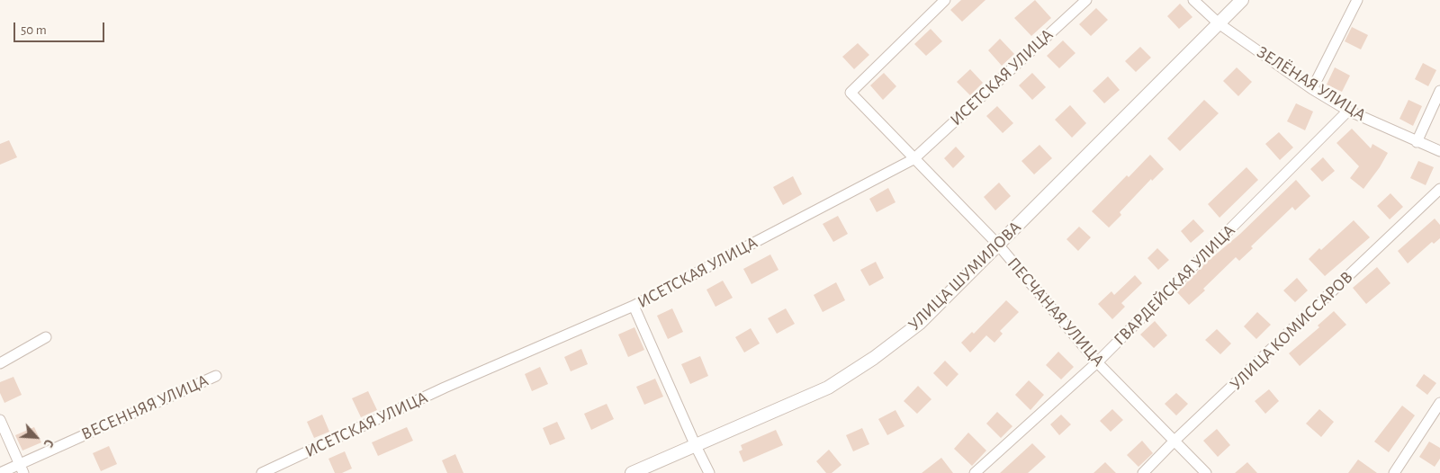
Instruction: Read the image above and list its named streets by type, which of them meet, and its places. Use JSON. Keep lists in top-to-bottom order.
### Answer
{
  "streets": {
    "street": [
      "ИСЕТСКАЯ УЛИЦА",
      "ЗЕЛЁНАЯ УЛИЦА",
      "УЛИЦА ШУМИЛОВА",
      "ГВАРДЕЙСКАЯ УЛИЦА",
      "ПЕСЧАНАЯ УЛИЦА",
      "УЛИЦА КОМИССАРОВ",
      "ВЕСЕННЯЯ УЛИЦА"
    ]
  },
  "crossings": [
    ["ИСЕТСКАЯ УЛИЦА", "ПЕСЧАНАЯ УЛИЦА"],
    ["ЗЕЛЁНАЯ УЛИЦА", "УЛИЦА ШУМИЛОВА"],
    ["ЗЕЛЁНАЯ УЛИЦА", "ГВАРДЕЙСКАЯ УЛИЦА"],
    ["УЛИЦА ШУМИЛОВА", "ПЕСЧАНАЯ УЛИЦА"],
    ["ГВАРДЕЙСКАЯ УЛИЦА", "ПЕСЧАНАЯ УЛИЦА"],
    ["ПЕСЧАНАЯ УЛИЦА", "УЛИЦА КОМИССАРОВ"]
  ],
  "scale_bar": "50 m",
  "north": "bottom right"
}
